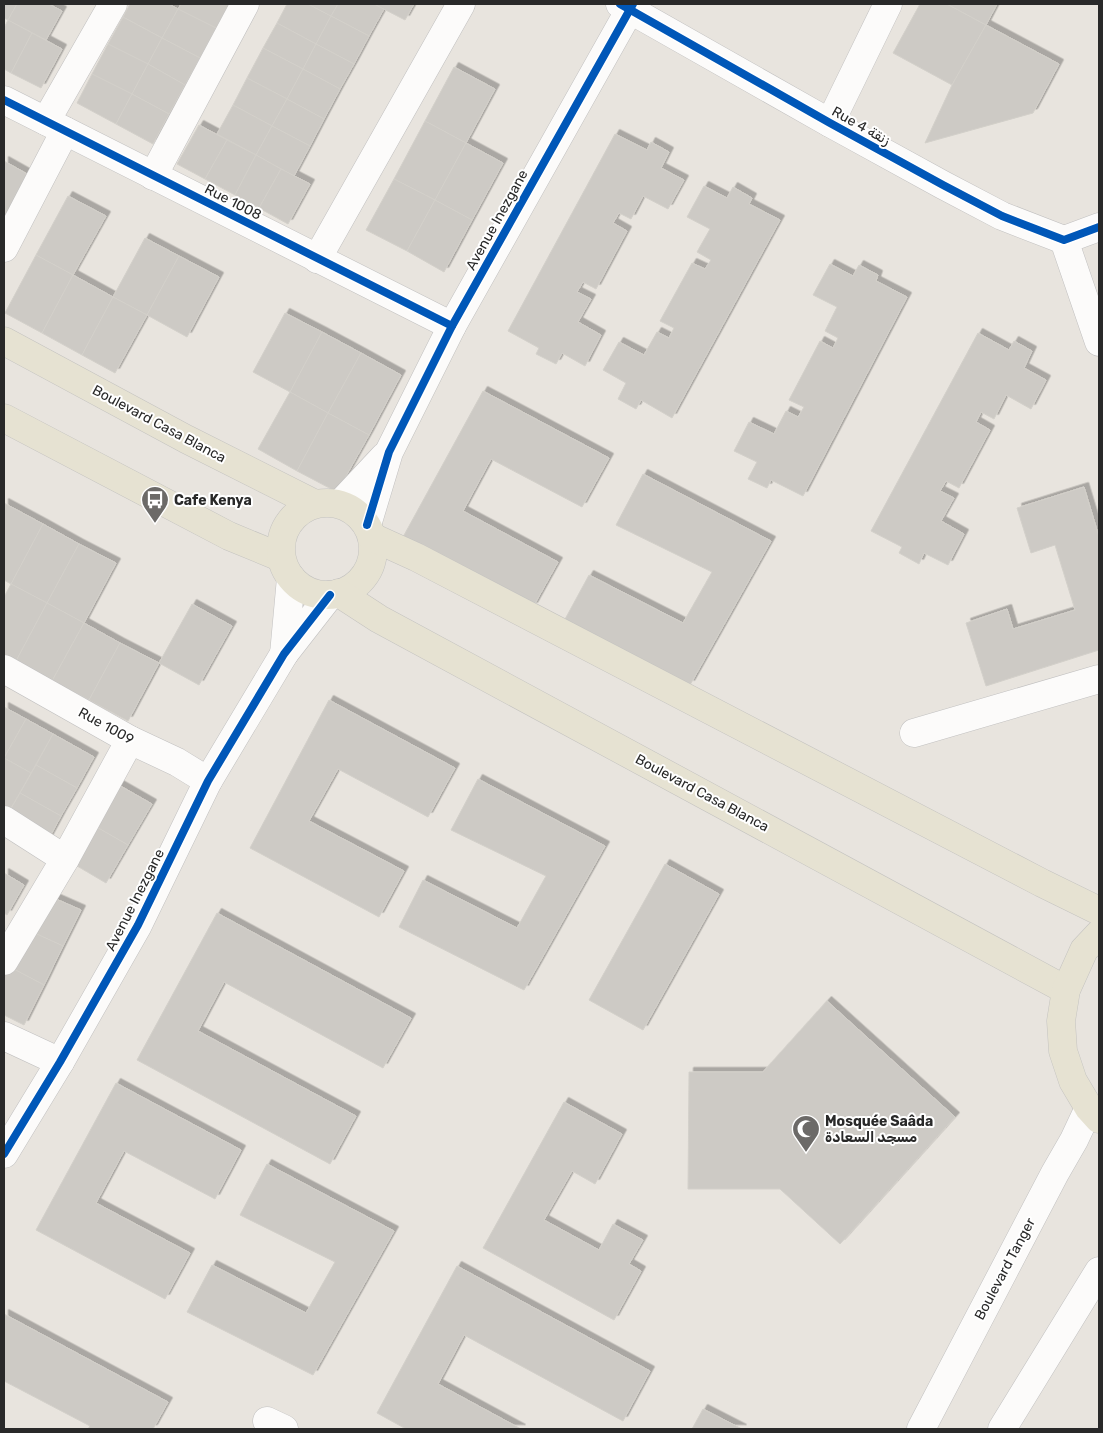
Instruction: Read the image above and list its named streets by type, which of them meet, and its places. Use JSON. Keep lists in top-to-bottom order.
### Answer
{
  "streets": {
    "main road": ["Boulevard Casa Blanca"],
    "street": [
      "Rue 4 زنقة",
      "Rue 1008",
      "Avenue Inezgane",
      "Rue 1009",
      "Boulevard Tanger"
    ]
  },
  "crossings": [
    ["Rue 4 زنقة", "Avenue Inezgane"],
    ["Rue 1008", "Avenue Inezgane"],
    ["Avenue Inezgane", "Boulevard Casa Blanca"],
    ["Avenue Inezgane", "Rue 1009"]
  ],
  "places": {
    "bus stop": ["Cafe Kenya"],
    "mosque": ["Mosquée Saâda مسجد السعادة"]
  }
}
